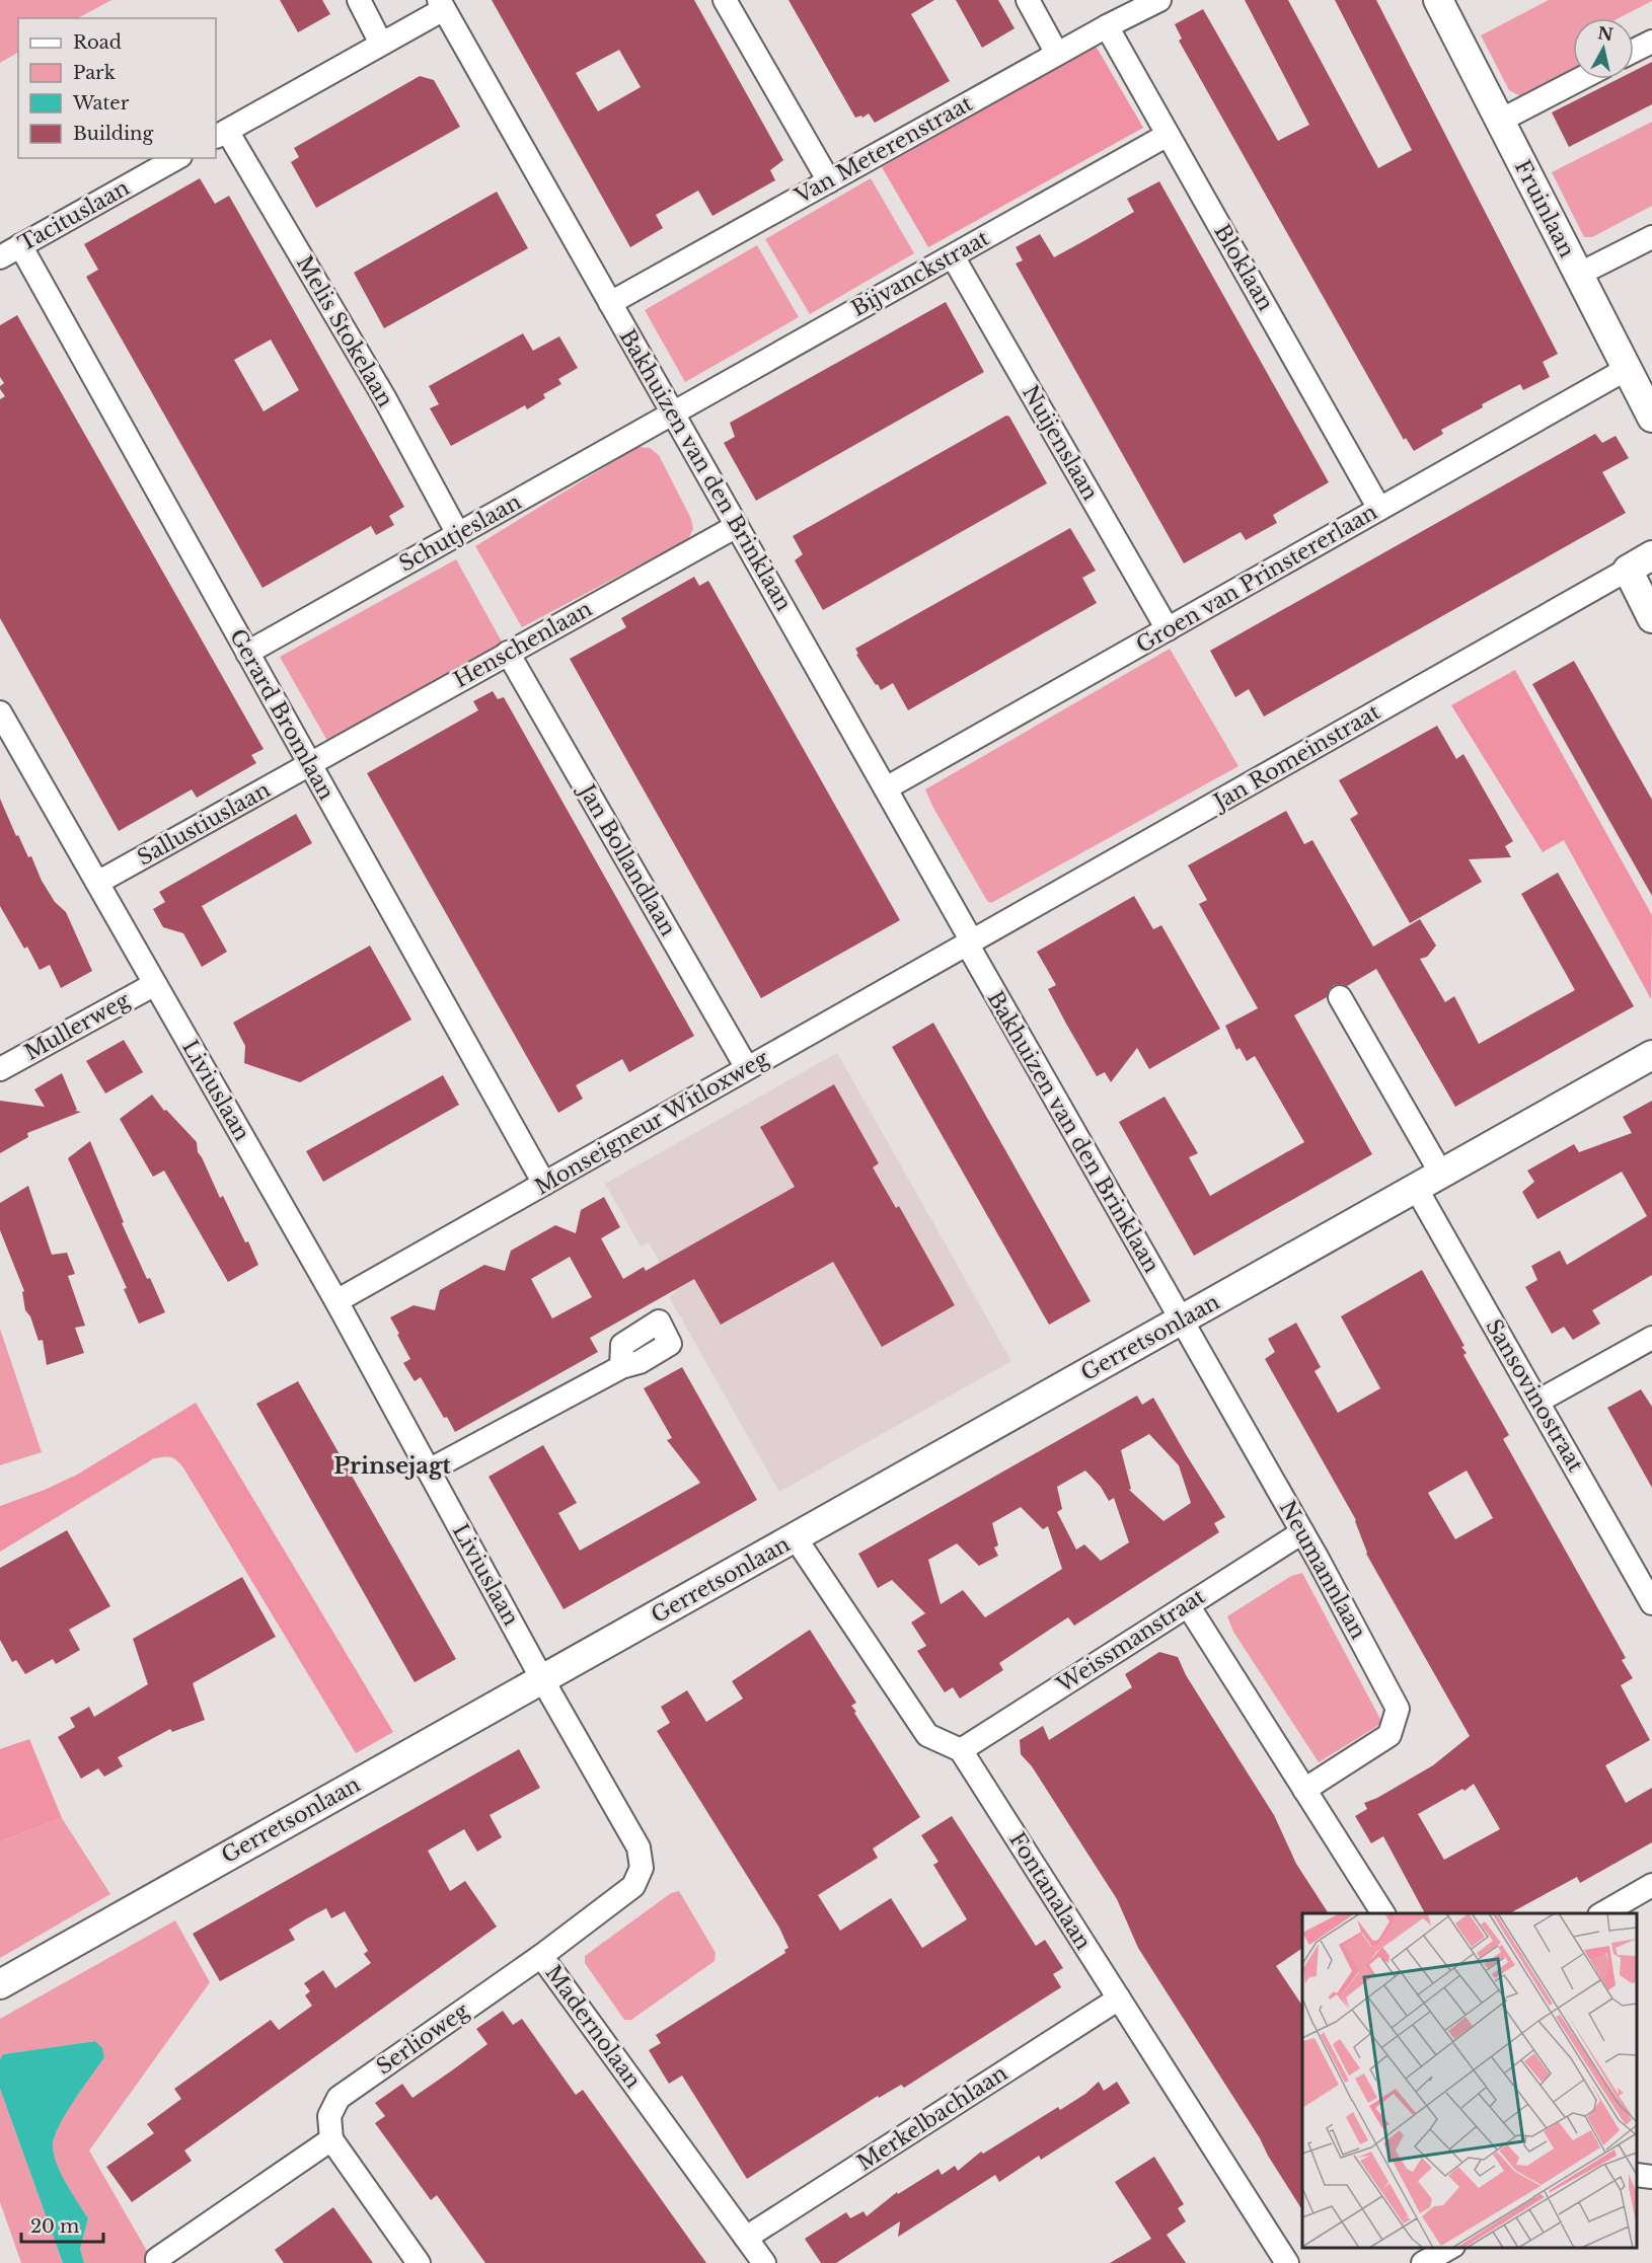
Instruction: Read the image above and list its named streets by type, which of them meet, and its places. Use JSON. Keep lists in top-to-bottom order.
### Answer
{
  "streets": {
    "street": [
      "Van Meterenstraat",
      "Fruinlaan",
      "Tacituslaan",
      "Bloklaan",
      "Bijvanckstraat",
      "Melis Stokelaan",
      "Nuijenslaan",
      "Bakhuizen van den Brinklaan",
      "Schutjeslaan",
      "Groen van Prinstererlaan",
      "Henschenlaan",
      "Gerard Bromlaan",
      "Jan Romeinstraat",
      "Sallustiuslaan",
      "Jan Bollandlaan",
      "Mullerweg",
      "Liviuslaan",
      "Monseigneur Witloxweg",
      "Gerretsonlaan",
      "Sansovinostraat",
      "Neumannlaan",
      "Weissmanstraat",
      "Fontanalaan",
      "Madernolaan",
      "Serlioweg",
      "Merkelbachlaan"
    ]
  },
  "crossings": [
    ["Van Meterenstraat", "Bloklaan"],
    ["Van Meterenstraat", "Bakhuizen van den Brinklaan"],
    ["Fruinlaan", "Groen van Prinstererlaan"],
    ["Tacituslaan", "Gerard Bromlaan"],
    ["Bloklaan", "Bijvanckstraat"],
    ["Bloklaan", "Groen van Prinstererlaan"],
    ["Bijvanckstraat", "Nuijenslaan"],
    ["Bijvanckstraat", "Bakhuizen van den Brinklaan"],
    ["Bijvanckstraat", "Schutjeslaan"],
    ["Melis Stokelaan", "Schutjeslaan"],
    ["Nuijenslaan", "Groen van Prinstererlaan"],
    ["Bakhuizen van den Brinklaan", "Schutjeslaan"],
    ["Bakhuizen van den Brinklaan", "Groen van Prinstererlaan"],
    ["Bakhuizen van den Brinklaan", "Henschenlaan"],
    ["Bakhuizen van den Brinklaan", "Jan Romeinstraat"],
    ["Bakhuizen van den Brinklaan", "Monseigneur Witloxweg"],
    ["Bakhuizen van den Brinklaan", "Gerretsonlaan"],
    ["Bakhuizen van den Brinklaan", "Neumannlaan"],
    ["Schutjeslaan", "Gerard Bromlaan"],
    ["Henschenlaan", "Gerard Bromlaan"],
    ["Henschenlaan", "Sallustiuslaan"],
    ["Henschenlaan", "Jan Bollandlaan"],
    ["Gerard Bromlaan", "Sallustiuslaan"],
    ["Gerard Bromlaan", "Monseigneur Witloxweg"],
    ["Jan Romeinstraat", "Monseigneur Witloxweg"],
    ["Sallustiuslaan", "Liviuslaan"],
    ["Jan Bollandlaan", "Monseigneur Witloxweg"],
    ["Mullerweg", "Liviuslaan"],
    ["Liviuslaan", "Monseigneur Witloxweg"],
    ["Liviuslaan", "Gerretsonlaan"],
    ["Liviuslaan", "Madernolaan"],
    ["Gerretsonlaan", "Sansovinostraat"],
    ["Gerretsonlaan", "Neumannlaan"],
    ["Gerretsonlaan", "Madernolaan"],
    ["Neumannlaan", "Weissmanstraat"],
    ["Weissmanstraat", "Fontanalaan"],
    ["Fontanalaan", "Merkelbachlaan"],
    ["Madernolaan", "Serlioweg"],
    ["Madernolaan", "Merkelbachlaan"]
  ],
  "districts": ["Prinsejagt"],
  "legend": [
    "Road",
    "Park",
    "Water",
    "Building"
  ],
  "scale_bar": "20 m",
  "north": "top"
}
